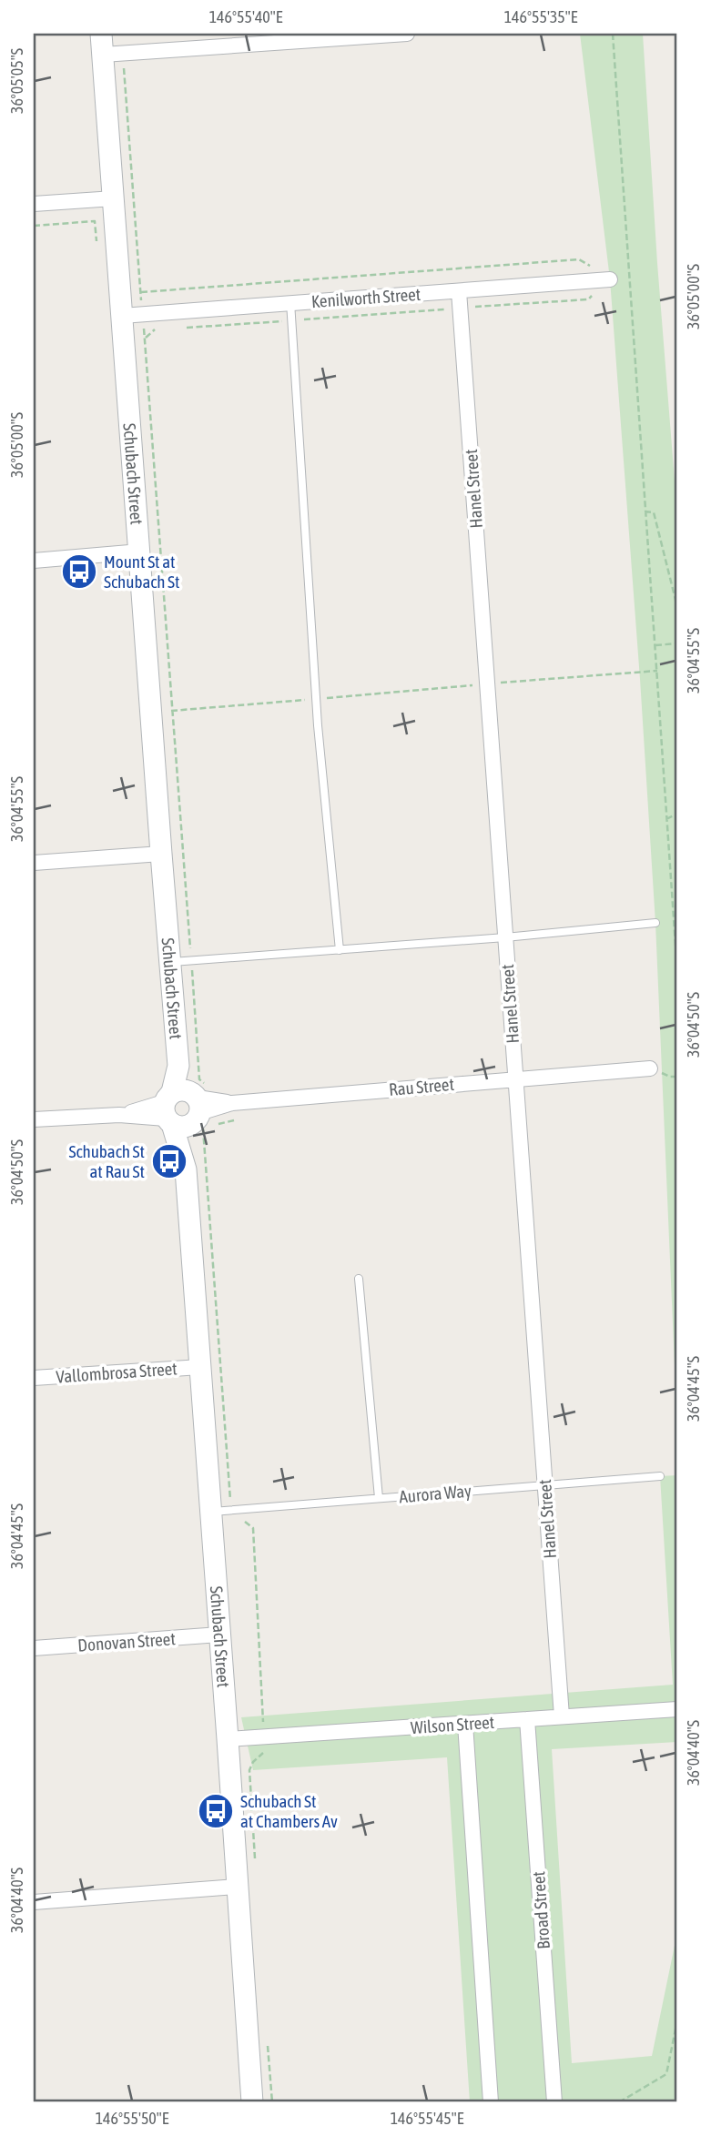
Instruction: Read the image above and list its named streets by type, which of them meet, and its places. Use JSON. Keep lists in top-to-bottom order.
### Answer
{
  "streets": {
    "street": [
      "Kenilworth Street",
      "Schubach Street",
      "Hanel Street",
      "Rau Street",
      "Vallombrosa Street",
      "Donovan Street",
      "Wilson Street",
      "Broad Street"
    ],
    "lane": ["Aurora Way"]
  },
  "crossings": [
    ["Kenilworth Street", "Schubach Street"],
    ["Kenilworth Street", "Hanel Street"],
    ["Schubach Street", "Rau Street"],
    ["Schubach Street", "Vallombrosa Street"],
    ["Schubach Street", "Aurora Way"],
    ["Schubach Street", "Donovan Street"],
    ["Schubach Street", "Wilson Street"],
    ["Hanel Street", "Rau Street"],
    ["Hanel Street", "Aurora Way"],
    ["Hanel Street", "Wilson Street"],
    ["Wilson Street", "Broad Street"]
  ],
  "places": {
    "bus stop": ["Mount St at Schubach St", "Schubach St at Rau St", "Schubach St at Chambers Av"]
  },
  "coordinates": [
    "146°55'40\"E",
    "146°55'35\"E",
    "36°05'05\"S",
    "36°05'00\"S",
    "36°04'55\"S",
    "36°04'50\"S",
    "36°04'45\"S",
    "36°04'40\"S",
    "146°55'50\"E",
    "146°55'45\"E"
  ]
}
